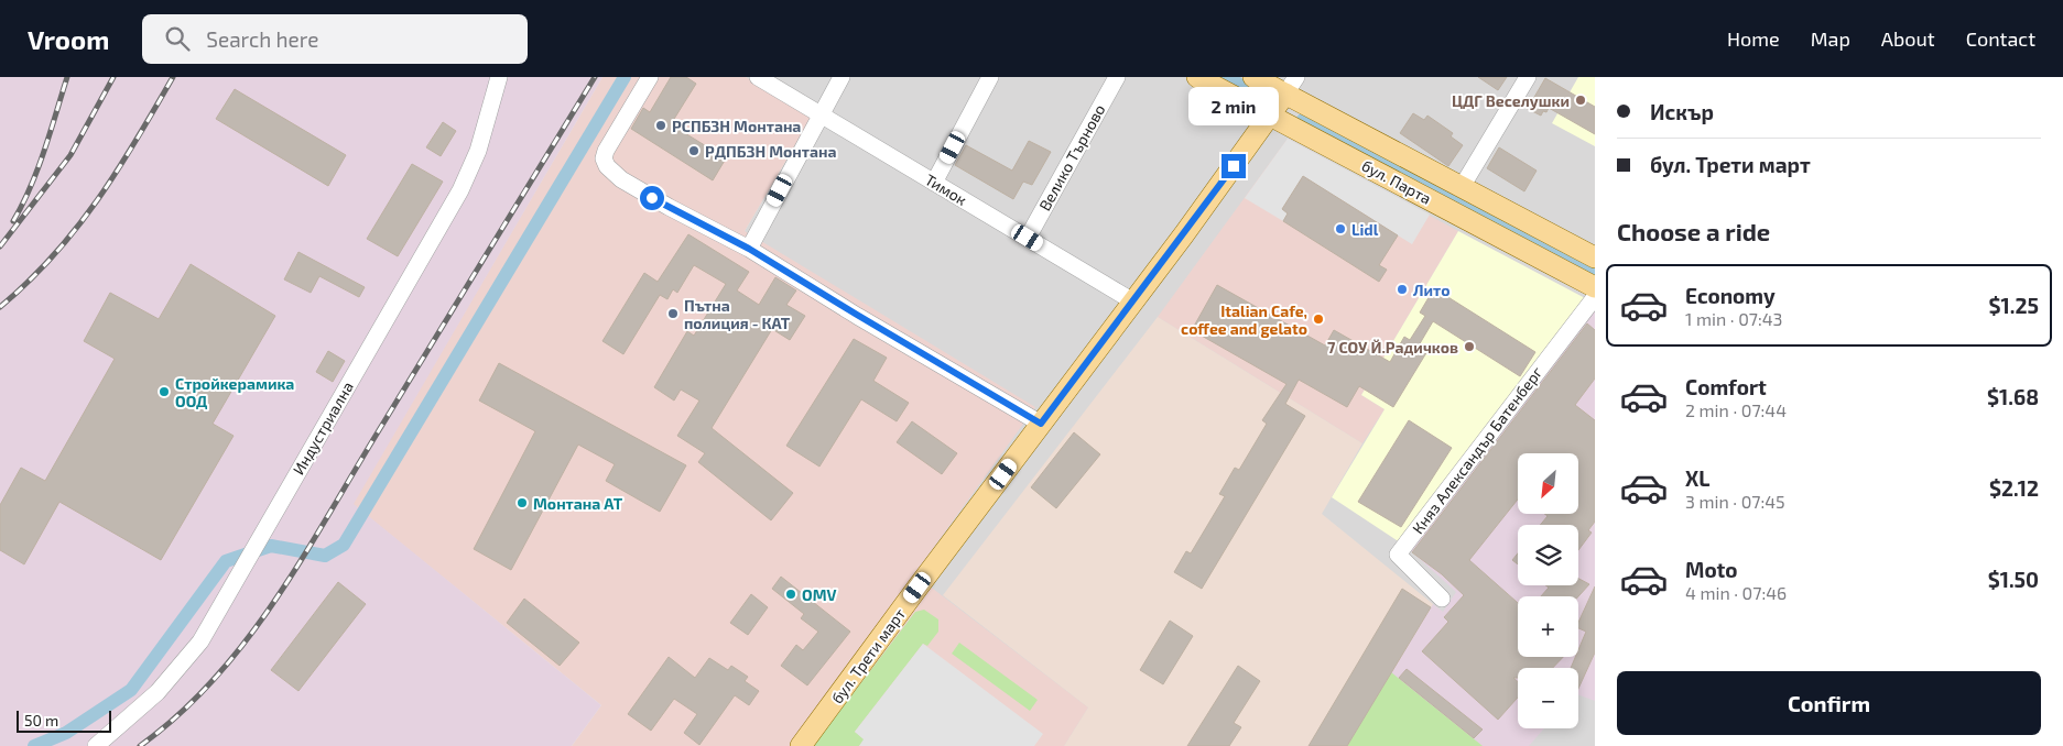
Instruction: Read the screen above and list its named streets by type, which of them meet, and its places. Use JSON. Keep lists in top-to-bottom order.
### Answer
{
  "streets": {
    "main road": ["бул. Парта", "бул. Трети март"],
    "street": [
      "Велико Търново",
      "Тимок",
      "Индустриална",
      "Княз Александър Батенберг"
    ]
  },
  "crossings": [
    ["Велико Търново", "Тимок"],
    ["бул. Парта", "бул. Трети март"],
    ["Тимок", "бул. Трети март"]
  ],
  "places": [
    "ЦДГ Веселушки",
    "РСПБЗН Монтана",
    "РДПБЗН Монтана",
    "Lidl",
    "Лито",
    "Пътна полиция - КАТ",
    "Italian Cafe, coffee and gelato",
    "7 СОУ Й.Радичков",
    "Стройкерамика ООД",
    "Монтана АТ",
    "OMV"
  ],
  "scale_bar": "50 m",
  "north": "bottom left",
  "page": {
    "header": "Vroom",
    "search": "Search here",
    "nav": [
      "Home",
      "Map",
      "About",
      "Contact"
    ],
    "banner": ["Искър", "бул. Трети март"],
    "bubble": "2 min",
    "heading": "Choose a ride",
    "list": [
      {
        "name": "Economy",
        "note": "1 min · 07:43",
        "value": "$1.25"
      },
      {
        "name": "Comfort",
        "note": "2 min · 07:44",
        "value": "$1.68"
      },
      {
        "name": "XL",
        "note": "3 min · 07:45",
        "value": "$2.12"
      },
      {
        "name": "Moto",
        "note": "4 min · 07:46",
        "value": "$1.50"
      }
    ],
    "map_buttons": ["+", "−"],
    "buttons": "Confirm",
    "scale": "50 m"
  }
}
